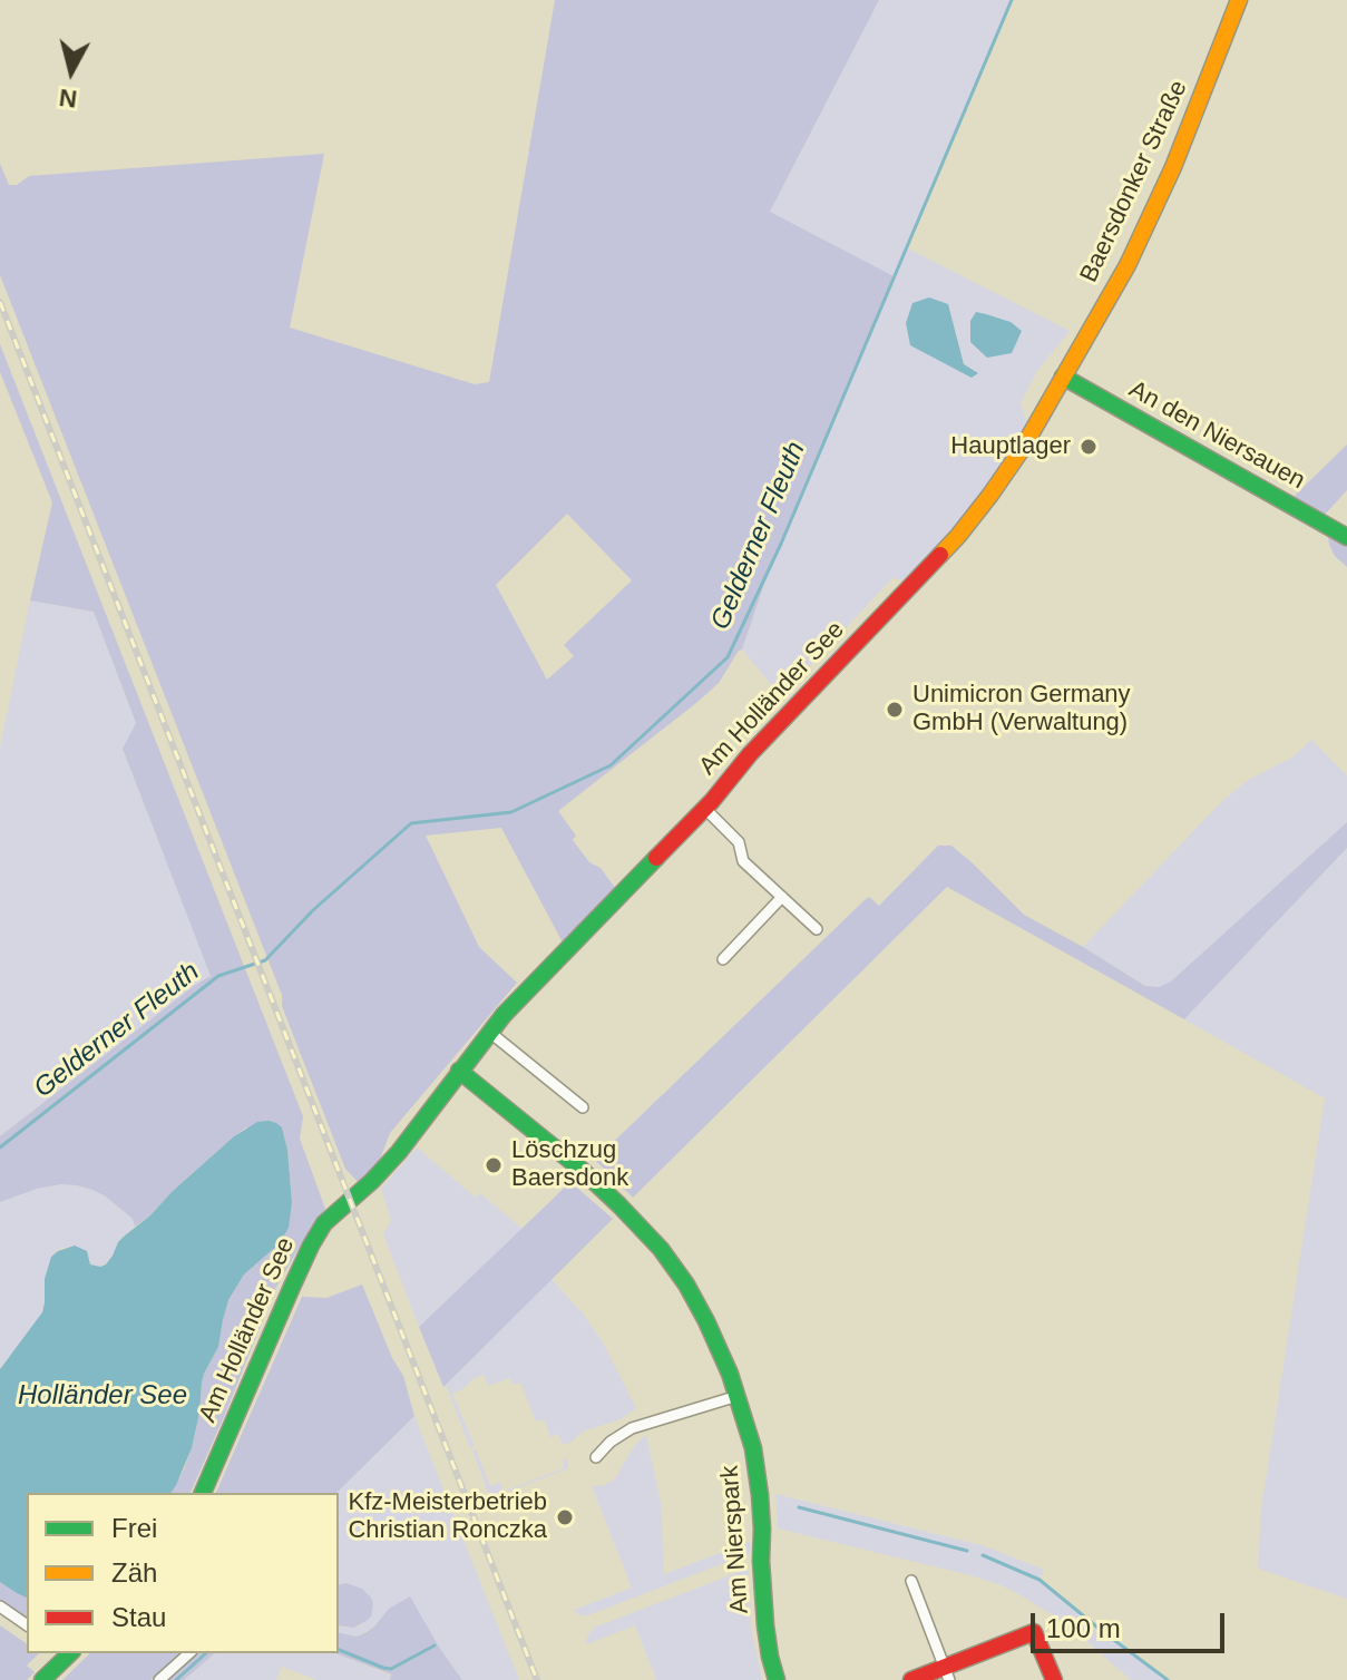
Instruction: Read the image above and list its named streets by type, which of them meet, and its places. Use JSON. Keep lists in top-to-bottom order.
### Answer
{
  "streets": {
    "street": [
      "Baersdonker Straße",
      "An den Niersauen",
      "Am Holländer See",
      "Am Nierspark"
    ]
  },
  "crossings": [
    ["Baersdonker Straße", "An den Niersauen"],
    ["Baersdonker Straße", "Am Holländer See"],
    ["An den Niersauen", "Am Holländer See"],
    ["Am Holländer See", "Am Nierspark"]
  ],
  "water": ["Gelderner Fleuth", "Holländer See"],
  "places": [
    "Hauptlager",
    "Unimicron Germany GmbH (Verwaltung)",
    "Löschzug Baersdonk",
    "Kfz-Meisterbetrieb Christian Ronczka"
  ],
  "legend": ["Frei", "Zäh", "Stau"],
  "scale_bar": "100 m",
  "north": "bottom"
}
